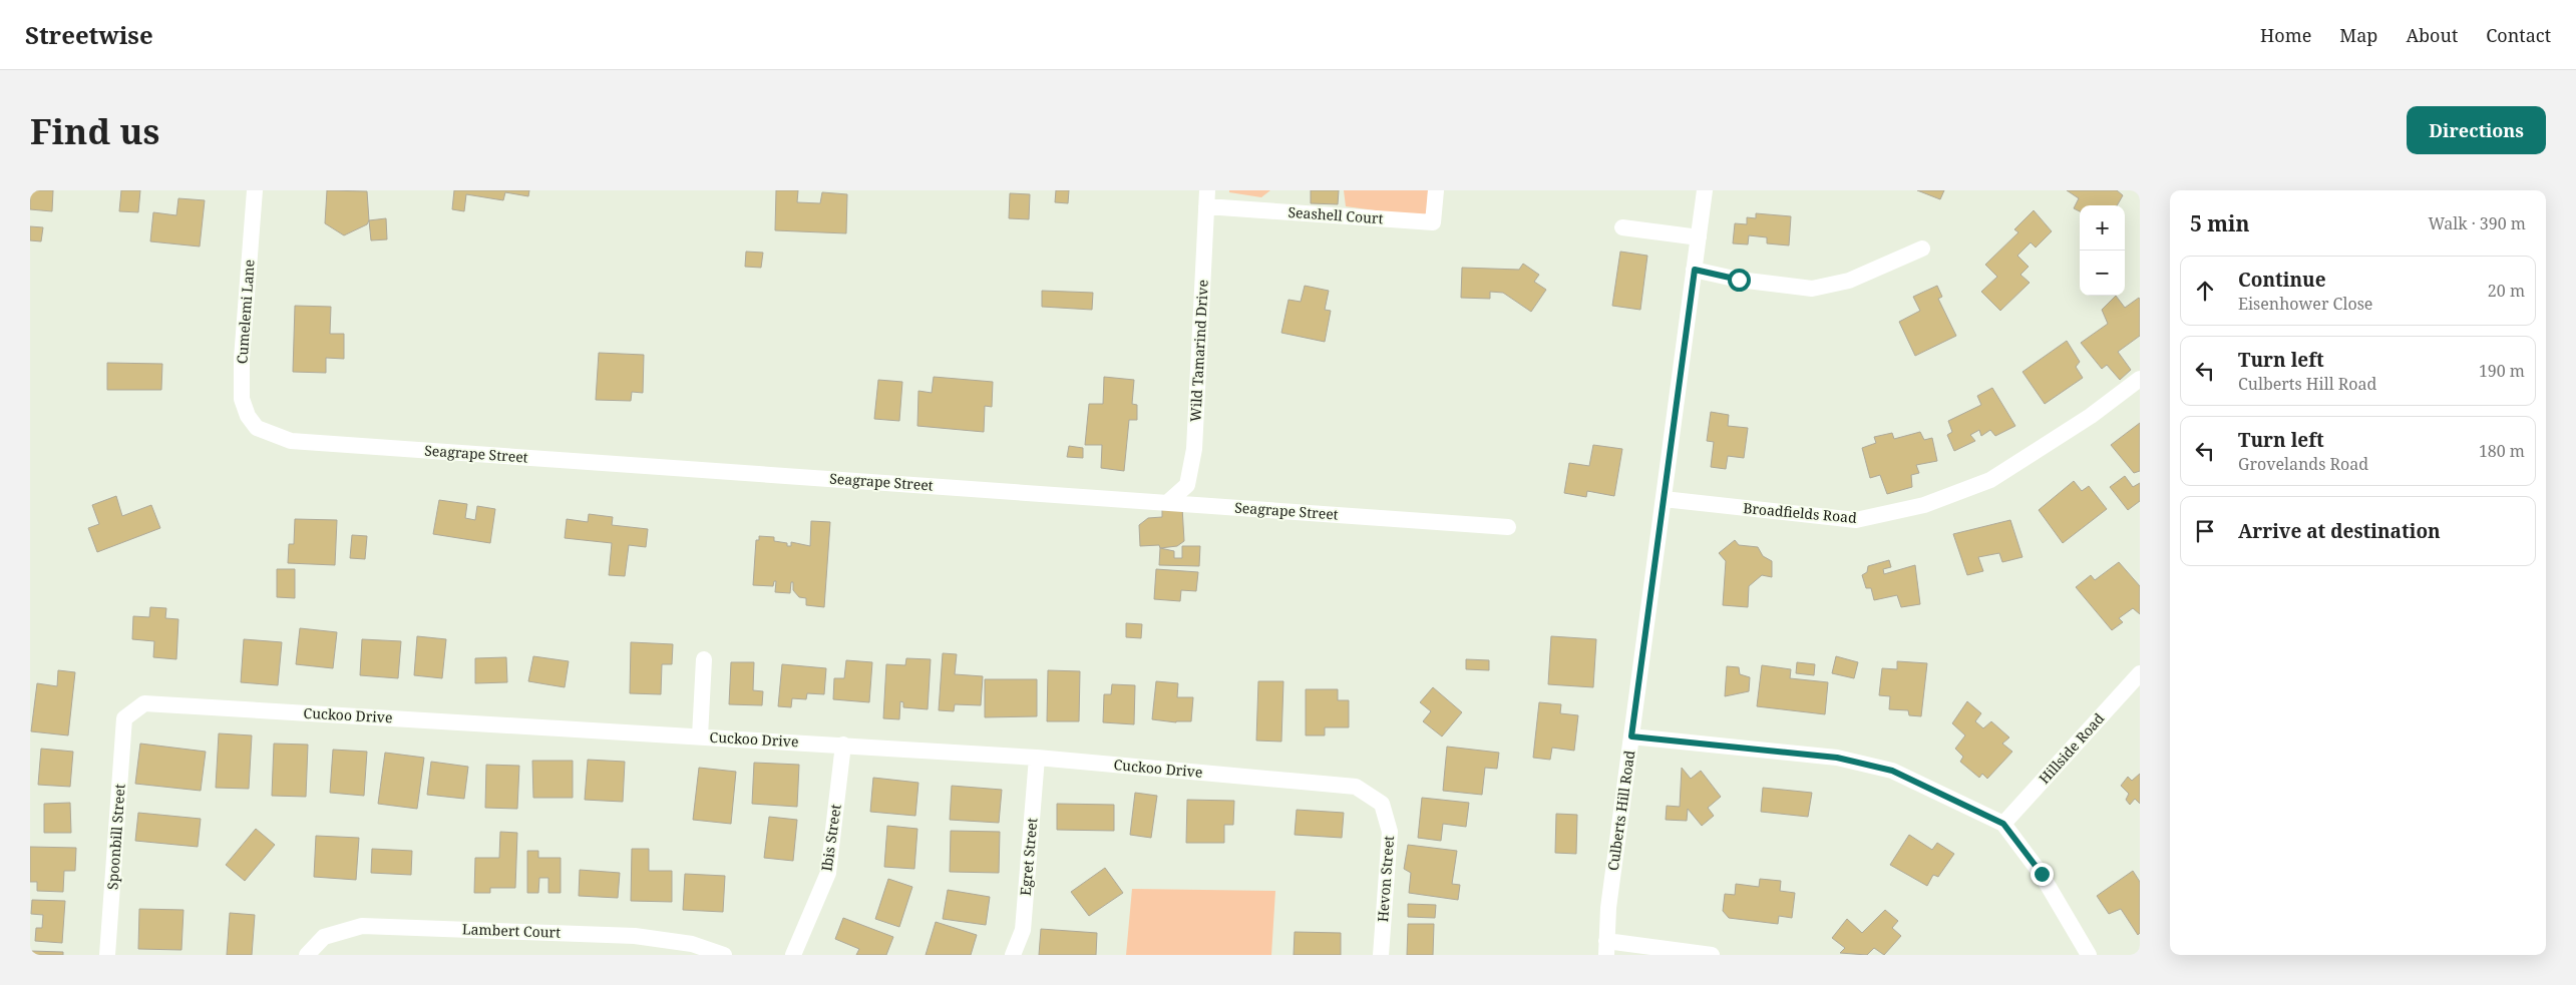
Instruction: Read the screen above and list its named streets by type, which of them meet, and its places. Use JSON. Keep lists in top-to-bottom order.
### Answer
{
  "streets": {
    "street": [
      "Seashell Court",
      "Cumelemi Lane",
      "Wild Tamarind Drive",
      "Seagrape Street",
      "Broadfields Road",
      "Cuckoo Drive",
      "Hillside Road",
      "Culberts Hill Road",
      "Spoonbill Street",
      "Ibis Street",
      "Egret Street",
      "Hevon Street",
      "Lambert Court"
    ]
  },
  "crossings": [
    ["Seashell Court", "Wild Tamarind Drive"],
    ["Cumelemi Lane", "Seagrape Street"],
    ["Wild Tamarind Drive", "Seagrape Street"],
    ["Broadfields Road", "Culberts Hill Road"],
    ["Cuckoo Drive", "Spoonbill Street"],
    ["Cuckoo Drive", "Ibis Street"],
    ["Cuckoo Drive", "Egret Street"],
    ["Cuckoo Drive", "Hevon Street"]
  ],
  "page": {
    "header": "Streetwise",
    "nav": [
      "Home",
      "Map",
      "About",
      "Contact"
    ],
    "buttons": "Directions",
    "title": "Find us",
    "heading": ["5 min", "Walk · 390 m"],
    "map_buttons": ["+", "−"],
    "list": [
      ["Continue", "Eisenhower Close", "20 m"],
      ["Turn left", "Culberts Hill Road", "190 m"],
      ["Turn left", "Grovelands Road", "180 m"],
      "Arrive at destination"
    ]
  }
}
